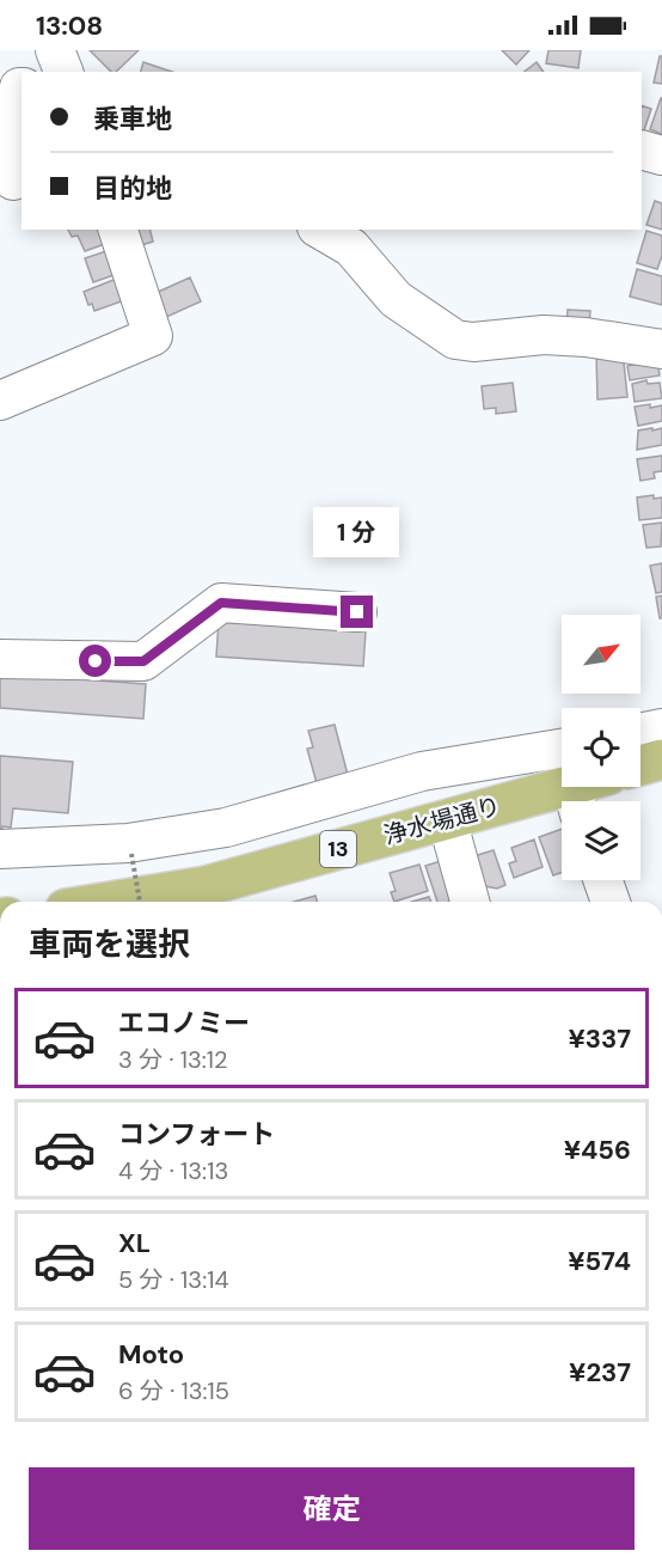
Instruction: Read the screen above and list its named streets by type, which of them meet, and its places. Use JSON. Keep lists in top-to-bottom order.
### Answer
{
  "streets": {
    "main road": ["浄水場通り", "13"]
  },
  "north": "top right",
  "page": {
    "status": "13:08",
    "banner": ["乗車地", "目的地"],
    "bubble": "1 分",
    "heading": "車両を選択",
    "list": [
      {
        "name": "エコノミー",
        "note": "3 分 · 13:12",
        "value": "¥337"
      },
      {
        "name": "コンフォート",
        "note": "4 分 · 13:13",
        "value": "¥456"
      },
      {
        "name": "XL",
        "note": "5 分 · 13:14",
        "value": "¥574"
      },
      {
        "name": "Moto",
        "note": "6 分 · 13:15",
        "value": "¥237"
      }
    ],
    "buttons": "確定"
  }
}
